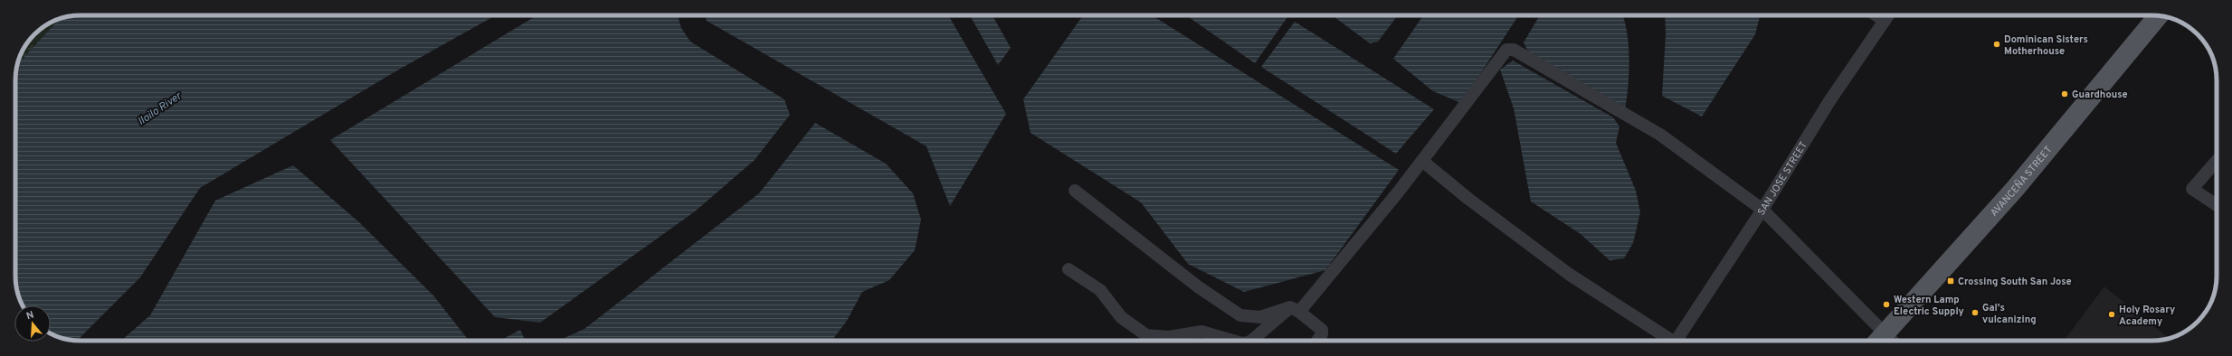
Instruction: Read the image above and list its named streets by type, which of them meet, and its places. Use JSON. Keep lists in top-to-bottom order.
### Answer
{
  "streets": {
    "main road": ["AVANCEÑA STREET"],
    "street": ["SAN JOSE STREET"]
  },
  "water": ["Iloilo River"],
  "places": {
    "other": [
      "Dominican Sisters Motherhouse",
      "Guardhouse",
      "Western Lamp Electric Supply",
      "Gal's vulcanizing",
      "Holy Rosary Academy"
    ],
    "transit": ["Crossing South San Jose"]
  },
  "north": "top"
}
